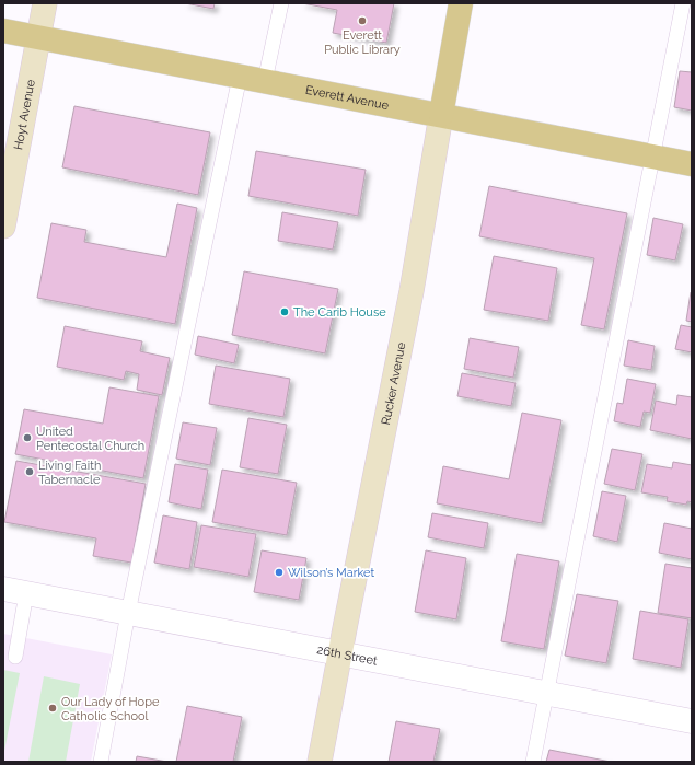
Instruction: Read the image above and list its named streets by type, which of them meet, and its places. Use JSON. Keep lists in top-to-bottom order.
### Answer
{
  "streets": {
    "main road": ["Everett Avenue", "Rucker Avenue"],
    "street": ["Hoyt Avenue", "26th Street"]
  },
  "crossings": [
    ["Everett Avenue", "Hoyt Avenue"],
    ["Everett Avenue", "Rucker Avenue"],
    ["Rucker Avenue", "26th Street"]
  ],
  "places": [
    "Everett Public Library",
    "The Carib House",
    "United Pentecostal Church",
    "Living Faith Tabernacle",
    "Wilson’s Market",
    "Our Lady of Hope Catholic School"
  ]
}
